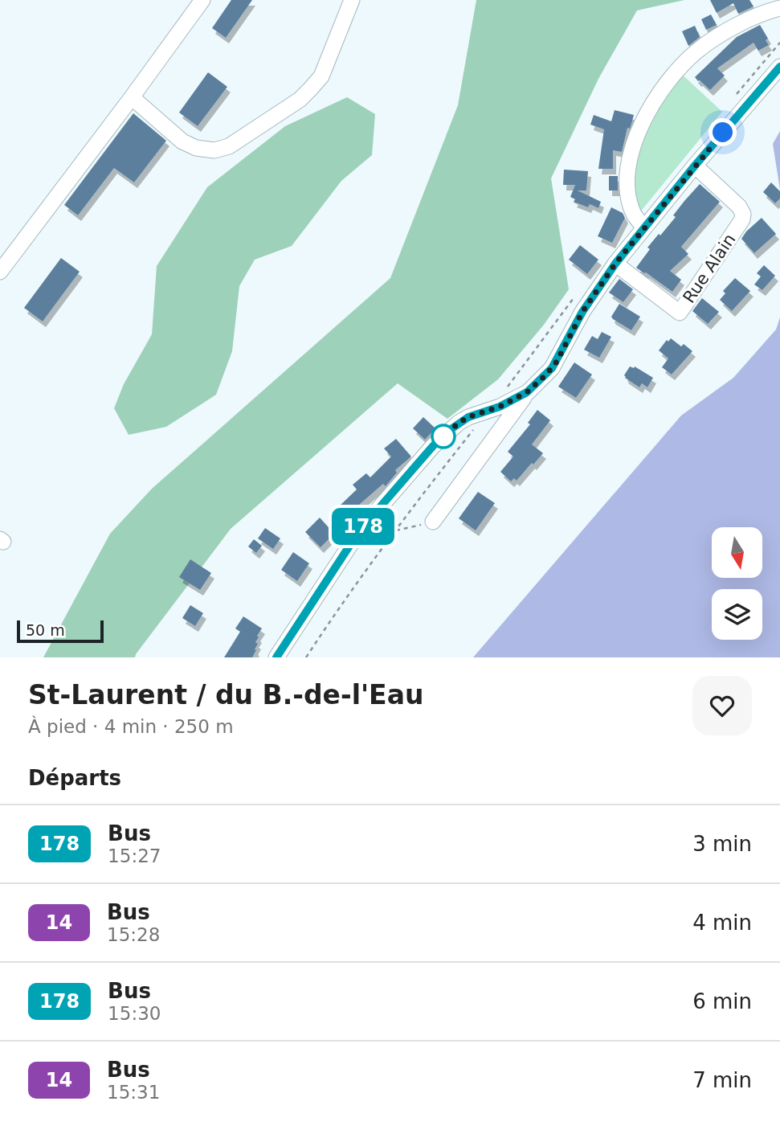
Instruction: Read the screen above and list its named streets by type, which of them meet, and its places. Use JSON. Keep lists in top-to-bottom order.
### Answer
{
  "streets": {
    "street": ["Rue Alain"]
  },
  "lines": ["bus line 178"],
  "scale_bar": "50 m",
  "north": "bottom",
  "page": {
    "on_map": "178",
    "scale": "50 m",
    "heading": [
      ["St-Laurent / du B.-de-l'Eau", "À pied · 4 min · 250 m"],
      "Départs"
    ],
    "list": [
      {
        "mark": "178",
        "name": "Bus",
        "note": "15:27",
        "value": "3 min"
      },
      {
        "mark": "14",
        "name": "Bus",
        "note": "15:28",
        "value": "4 min"
      },
      {
        "mark": "178",
        "name": "Bus",
        "note": "15:30",
        "value": "6 min"
      },
      {
        "mark": "14",
        "name": "Bus",
        "note": "15:31",
        "value": "7 min"
      }
    ]
  }
}
